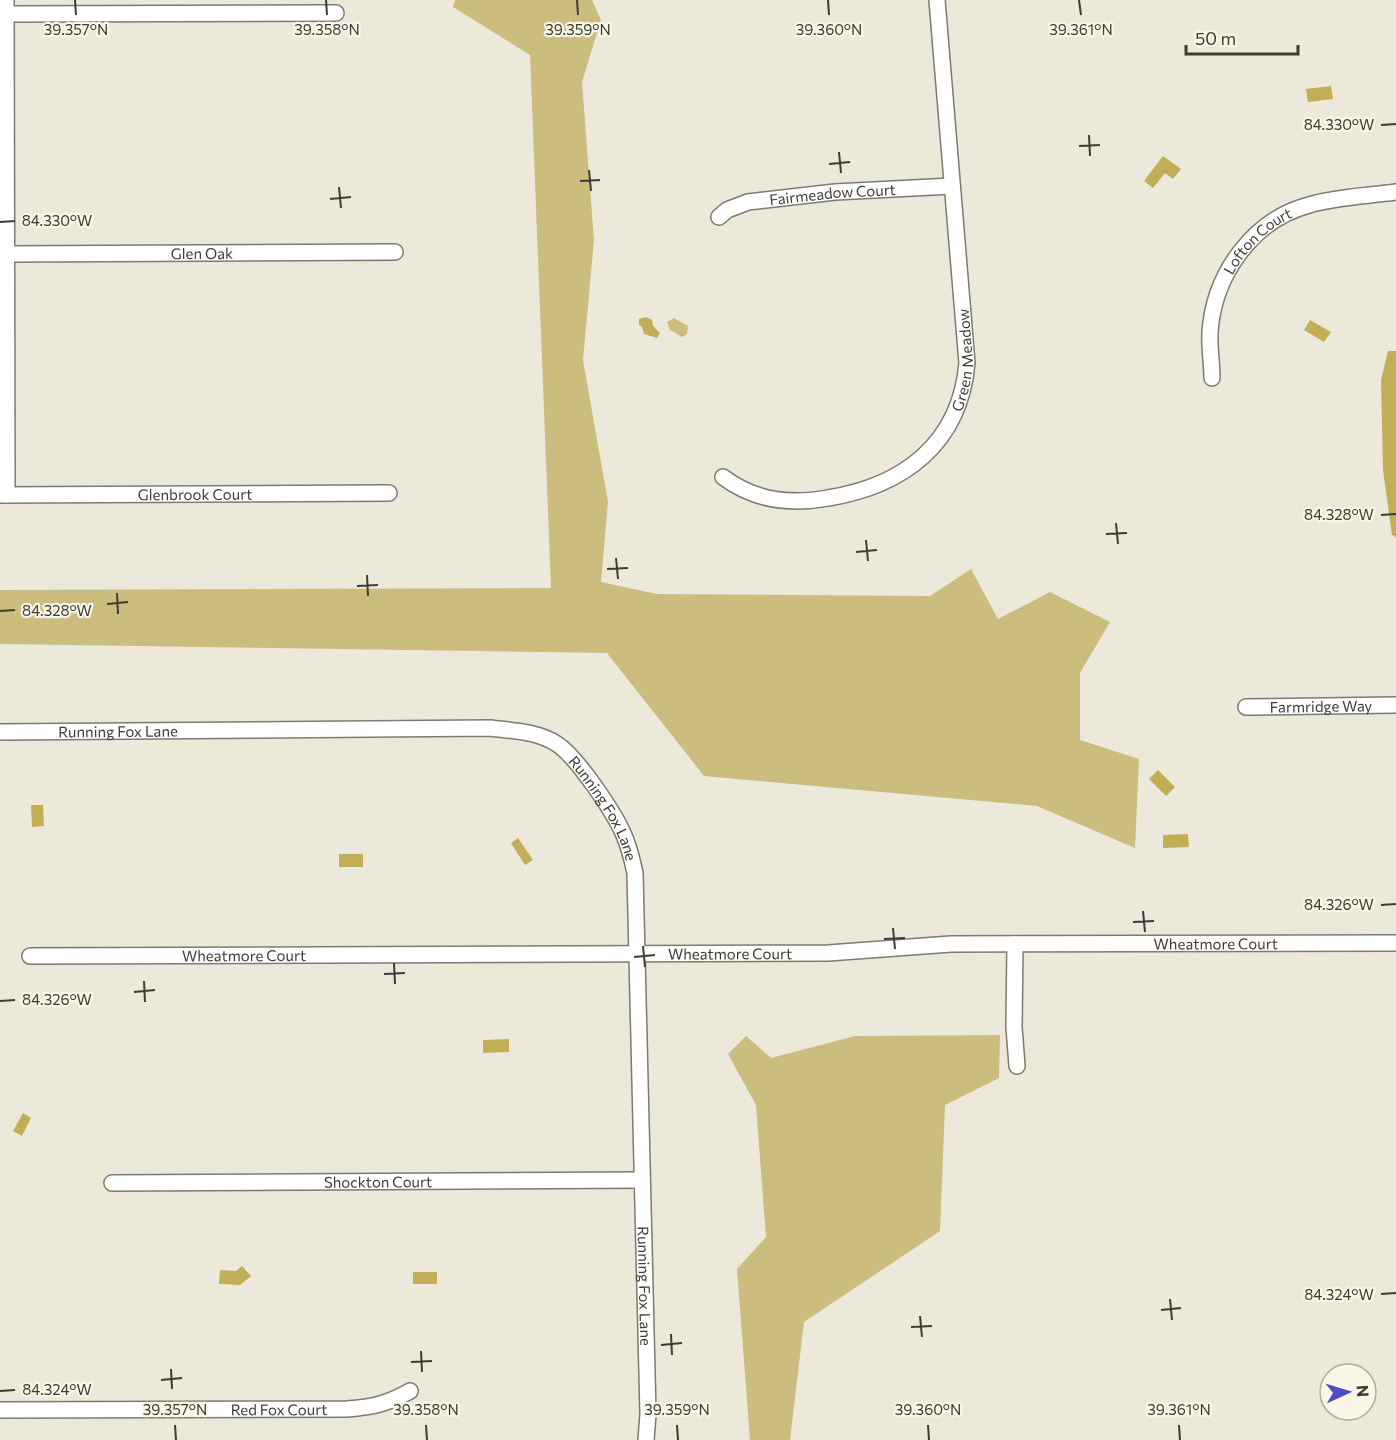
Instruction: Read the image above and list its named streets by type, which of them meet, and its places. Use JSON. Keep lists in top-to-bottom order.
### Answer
{
  "streets": {
    "street": [
      "Fairmeadow Court",
      "Lofton Court",
      "Glen Oak",
      "Green Meadow",
      "Glenbrook Court",
      "Farmridge Way",
      "Running Fox Lane",
      "Wheatmore Court",
      "Shockton Court",
      "Red Fox Court"
    ]
  },
  "crossings": [
    ["Fairmeadow Court", "Green Meadow"],
    ["Running Fox Lane", "Wheatmore Court"],
    ["Running Fox Lane", "Shockton Court"]
  ],
  "scale_bar": "50 m",
  "north": "right",
  "coordinates": [
    "39.357°N",
    "39.358°N",
    "39.359°N",
    "39.360°N",
    "39.361°N",
    "84.330°W",
    "84.328°W",
    "84.326°W",
    "84.324°W"
  ]
}
